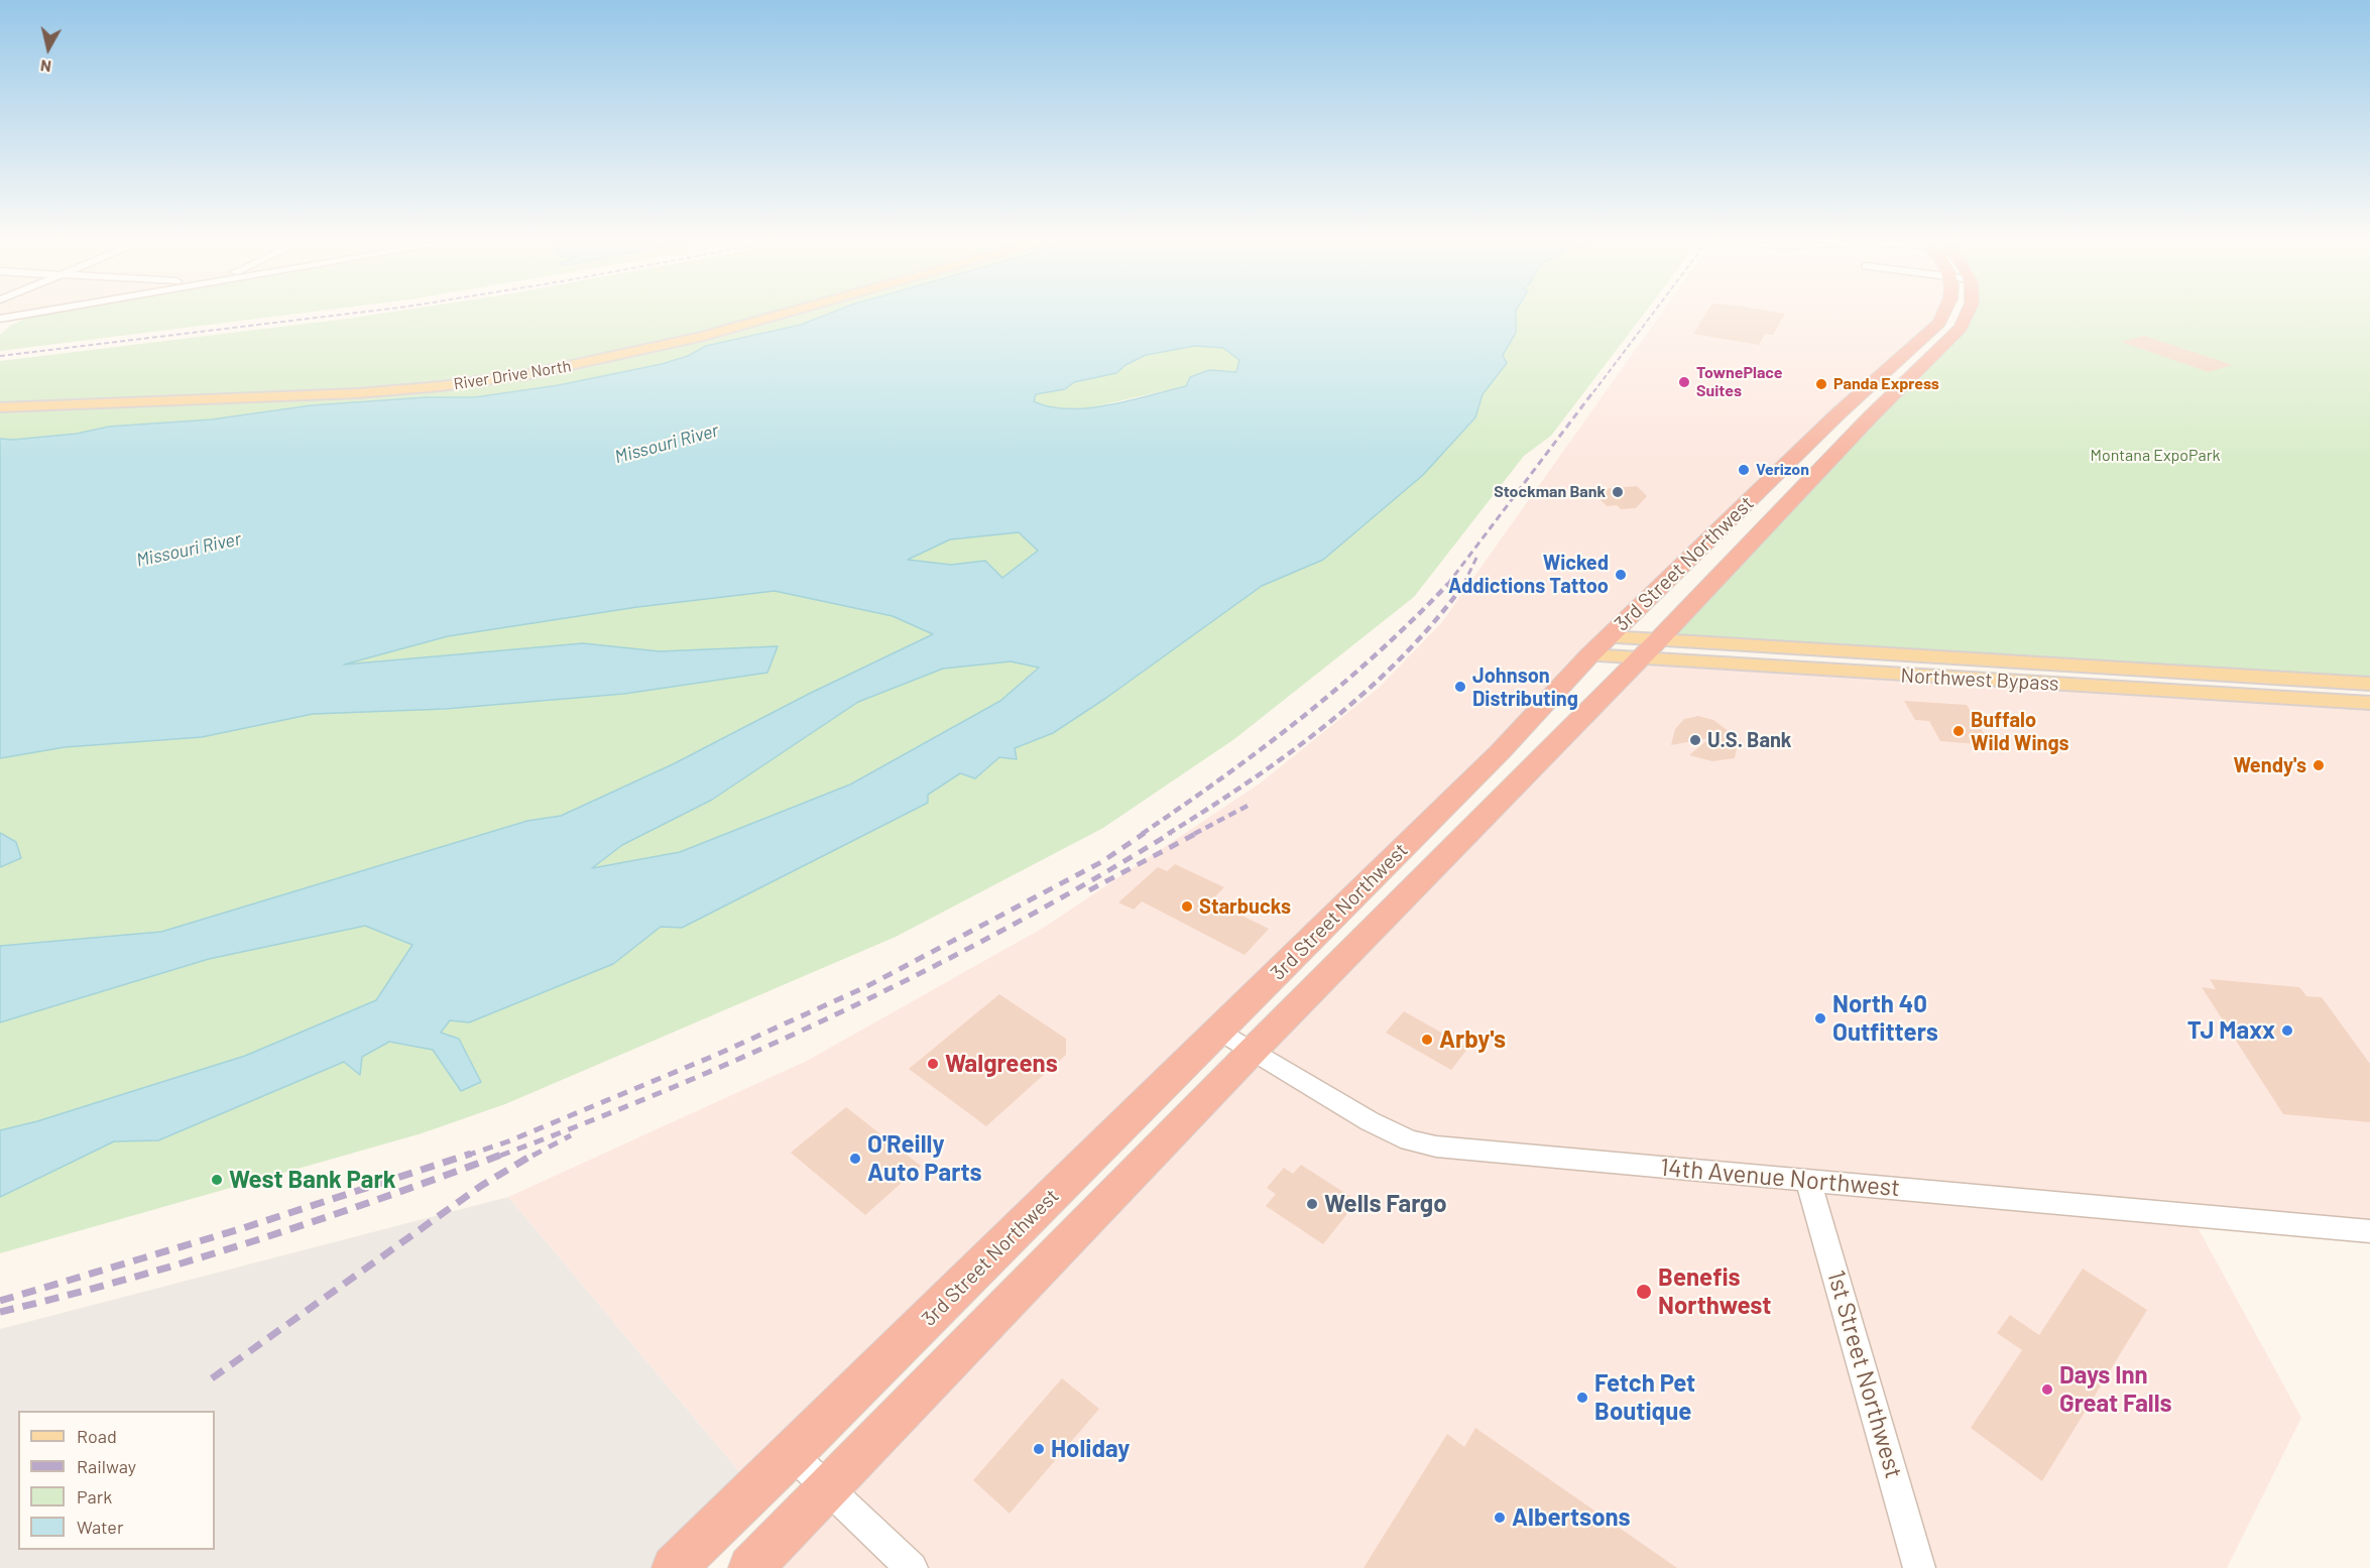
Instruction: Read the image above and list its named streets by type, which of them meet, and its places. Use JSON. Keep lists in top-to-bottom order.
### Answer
{
  "streets": {
    "highway": ["3rd Street Northwest"],
    "main road": ["River Drive North", "Northwest Bypass"],
    "street": ["14th Avenue Northwest", "1st Street Northwest"]
  },
  "crossings": [
    ["3rd Street Northwest", "Northwest Bypass"],
    ["3rd Street Northwest", "14th Avenue Northwest"],
    ["14th Avenue Northwest", "1st Street Northwest"]
  ],
  "water": ["Missouri River"],
  "parks": ["Montana ExpoPark"],
  "places": [
    "TownePlace Suites",
    "Panda Express",
    "Verizon",
    "Stockman Bank",
    "Wicked Addictions Tattoo",
    "Johnson Distributing",
    "Buffalo Wild Wings",
    "U.S. Bank",
    "Wendy's",
    "Starbucks",
    "North 40 Outfitters",
    "TJ Maxx",
    "Arby's",
    "Walgreens",
    "O'Reilly Auto Parts",
    "West Bank Park",
    "Wells Fargo",
    "Benefis Northwest",
    "Days Inn Great Falls",
    "Fetch Pet Boutique",
    "Holiday",
    "Albertsons"
  ],
  "legend": [
    "Road",
    "Railway",
    "Park",
    "Water"
  ],
  "north": "bottom"
}
